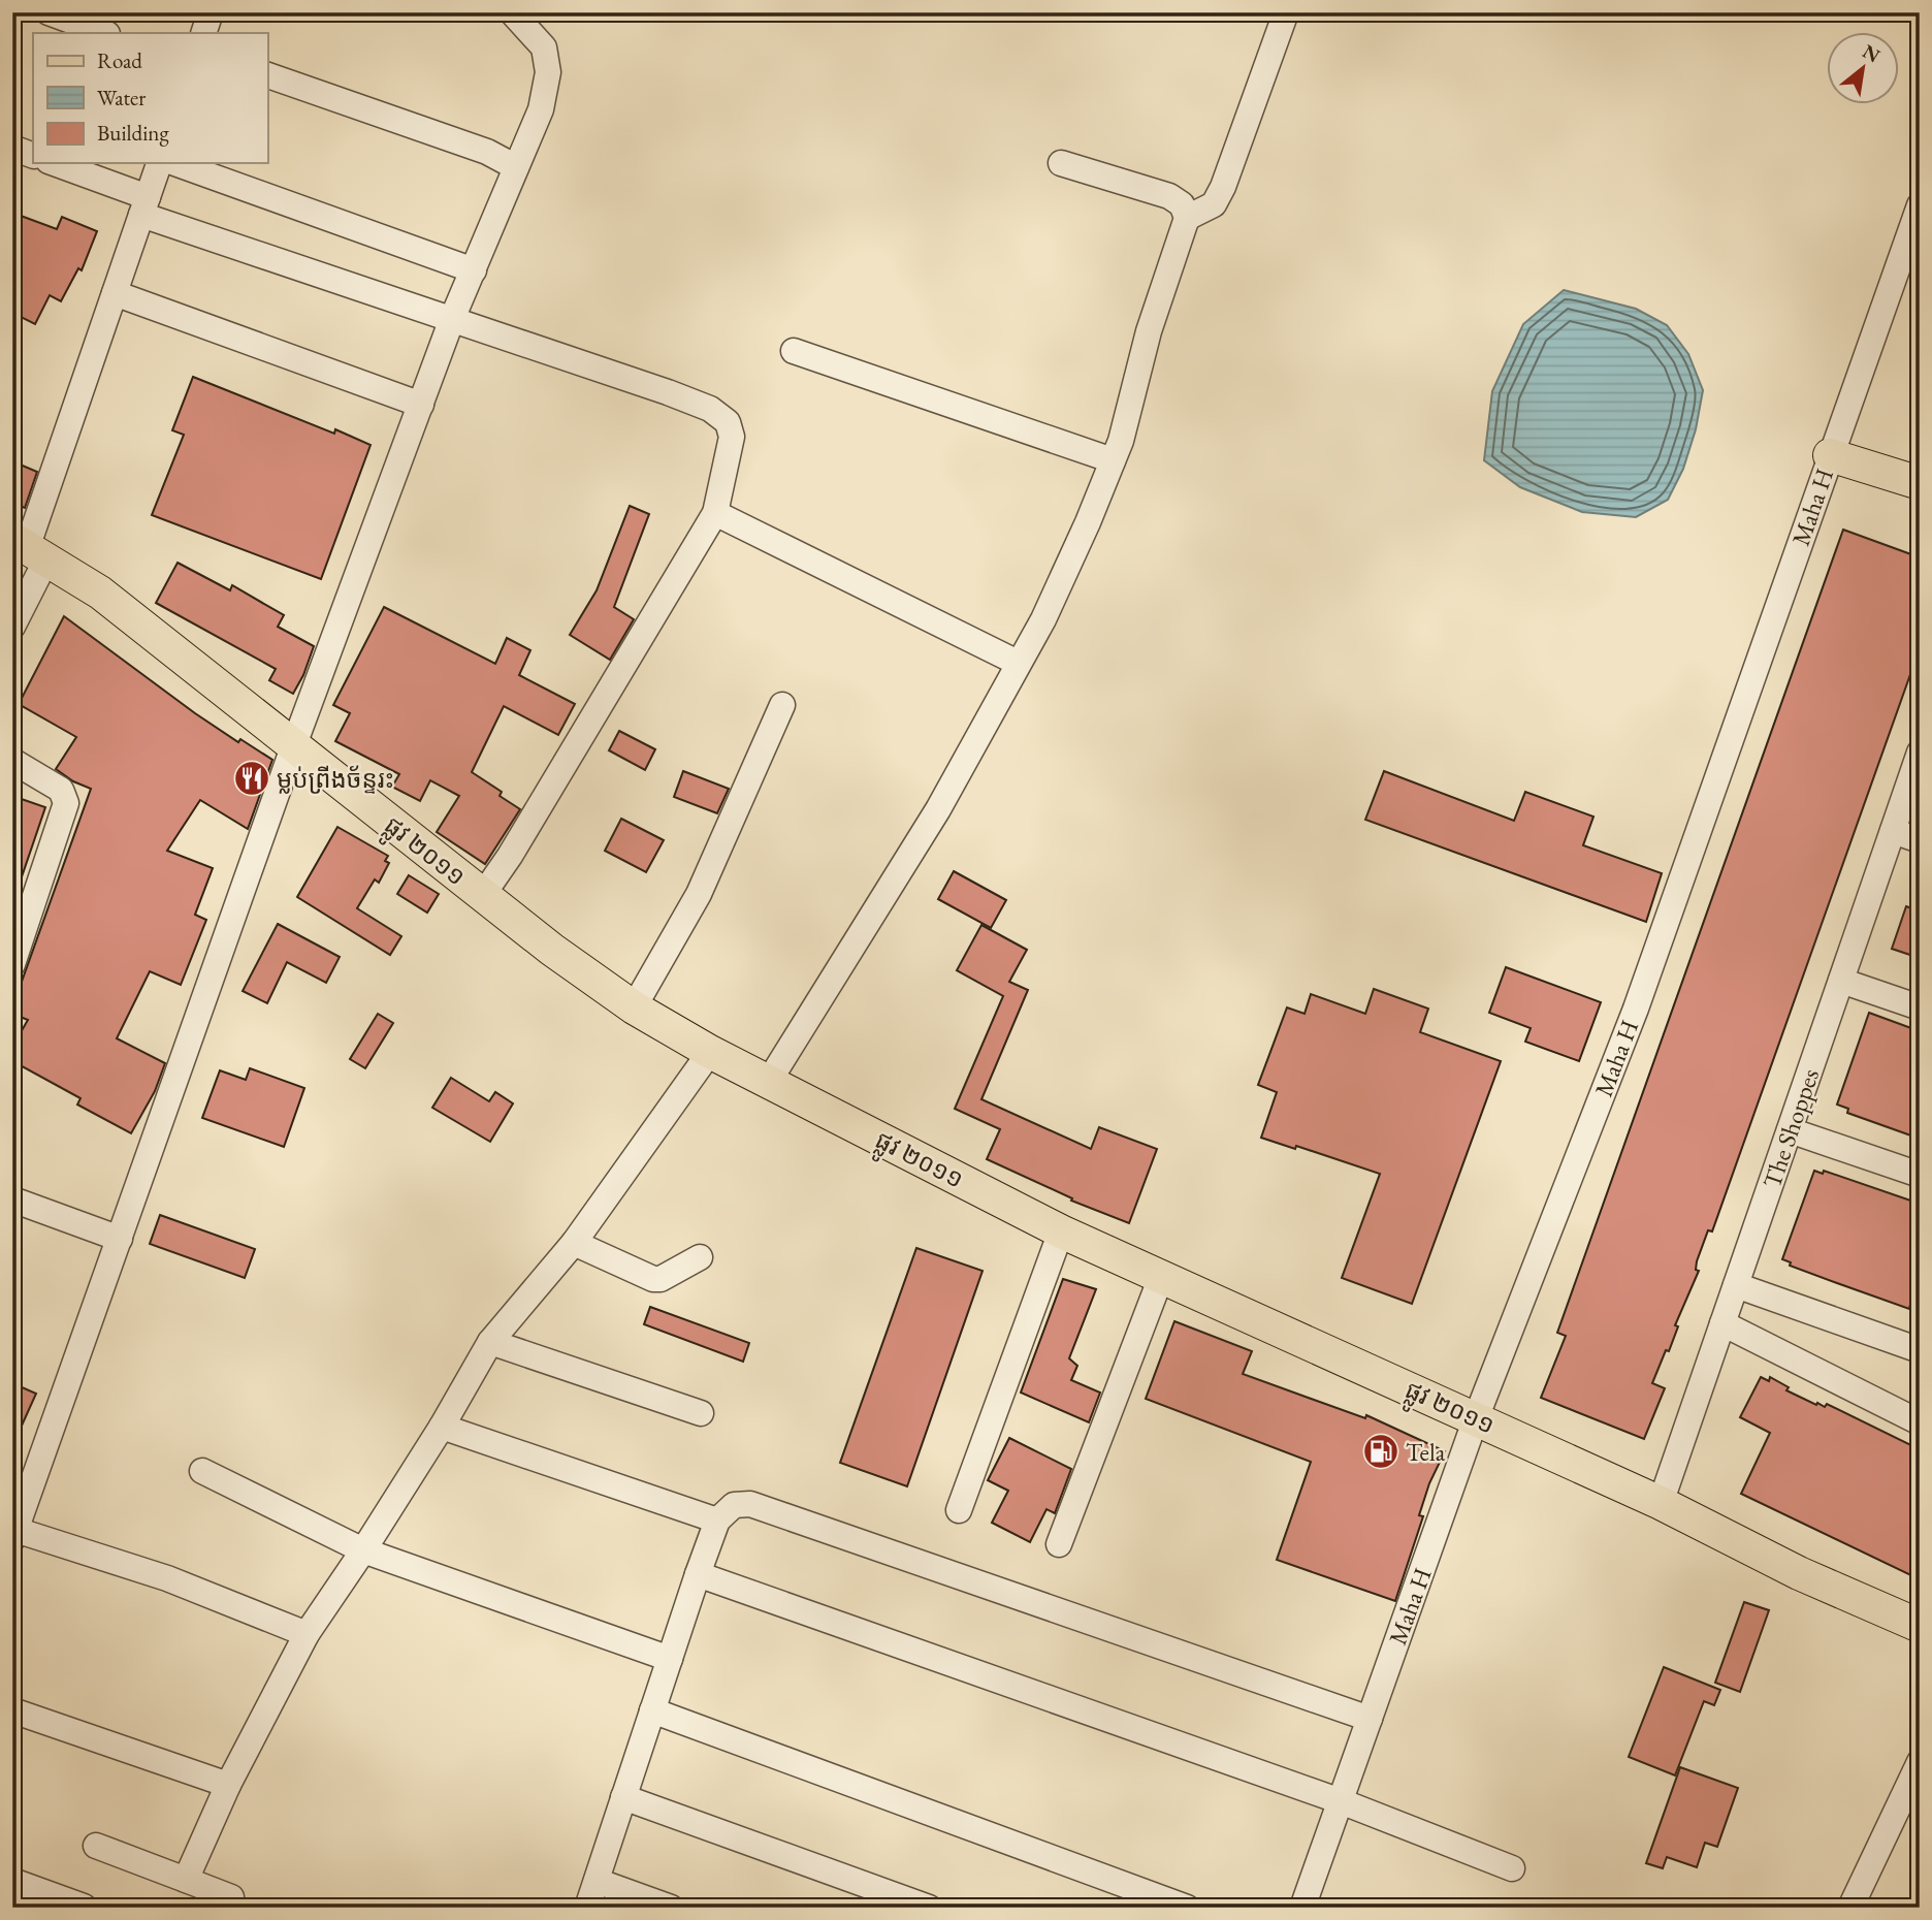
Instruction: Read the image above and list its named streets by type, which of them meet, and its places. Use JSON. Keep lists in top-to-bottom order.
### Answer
{
  "streets": {
    "main road": ["ផ្លូវ ២០១១"],
    "street": ["Maha H", "The Shoppes"]
  },
  "crossings": [
    ["Maha H", "ផ្លូវ ២០១១"],
    ["ផ្លូវ ២០១១", "The Shoppes"]
  ],
  "places": {
    "restaurant": ["ម្លប់ព្រីងច័ន្ទរះ"],
    "fuel station": ["Tela"]
  },
  "legend": ["Road", "Water", "Building"],
  "north": "top right"
}
